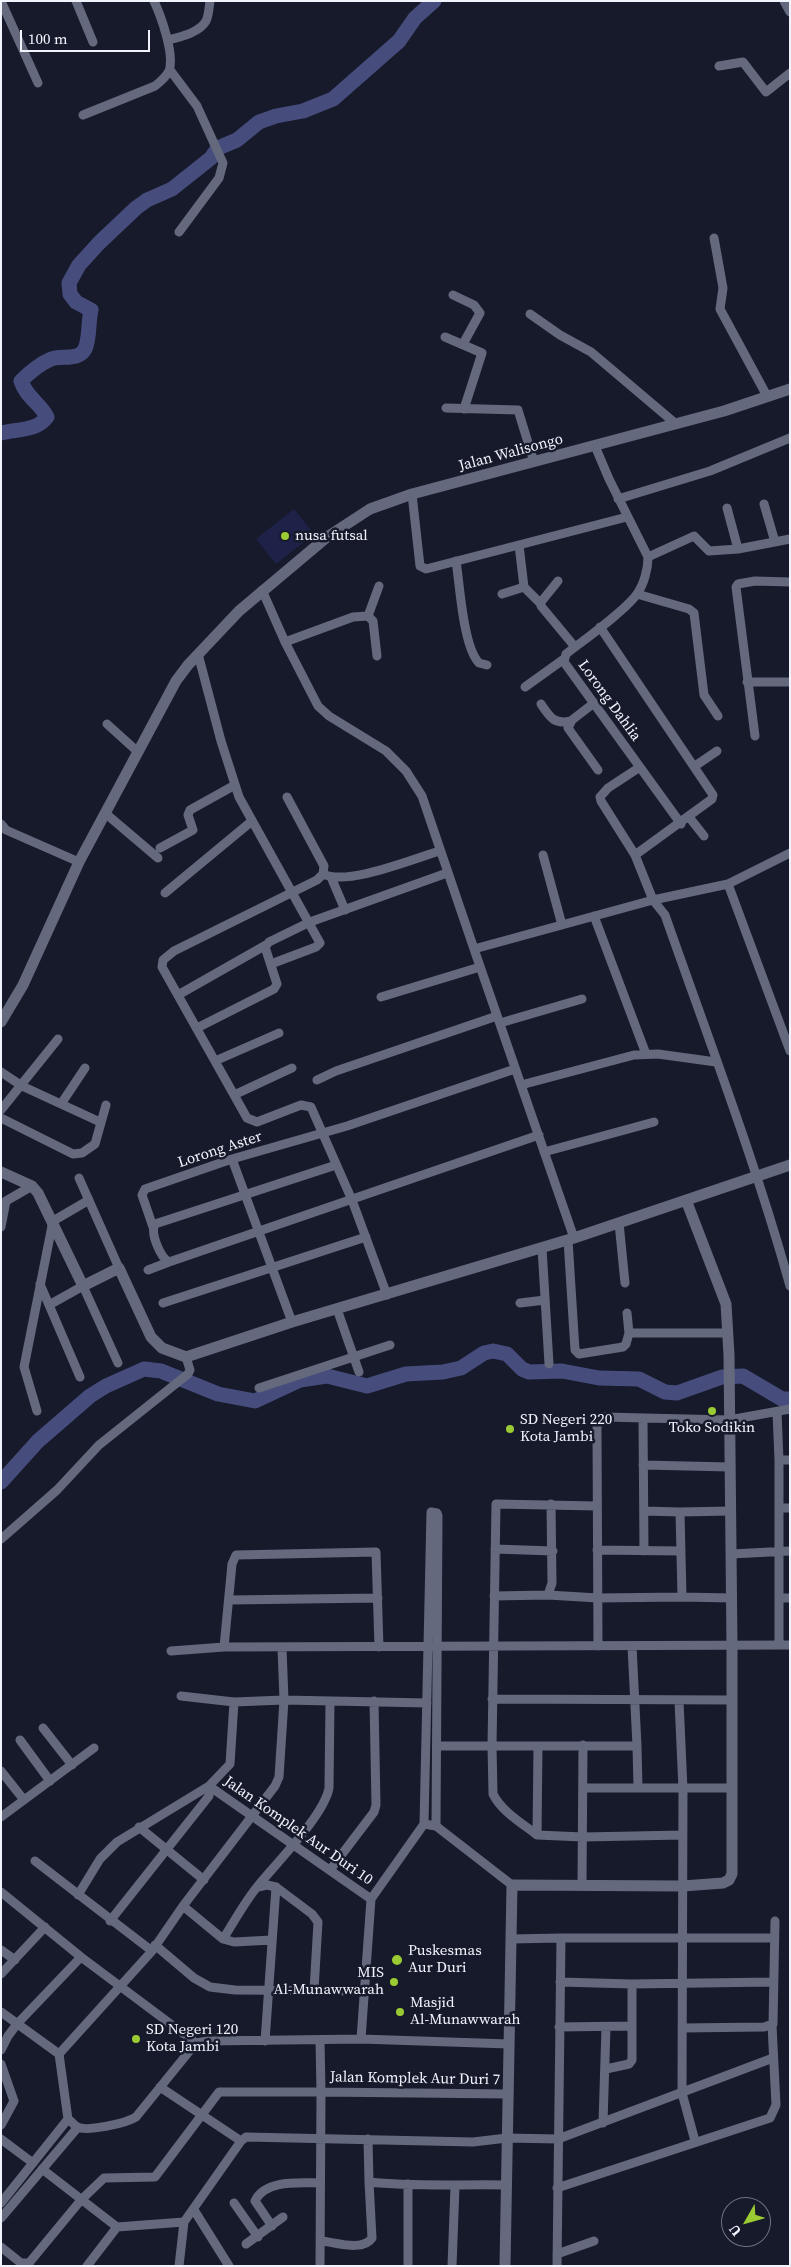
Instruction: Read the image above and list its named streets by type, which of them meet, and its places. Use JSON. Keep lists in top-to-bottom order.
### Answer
{
  "streets": {
    "street": [
      "Jalan Walisongo",
      "Lorong Dahlia",
      "Lorong Aster",
      "Jalan Komplek Aur Duri 10",
      "Jalan Komplek Aur Duri 7"
    ]
  },
  "places": [
    "nusa futsal",
    "Toko Sodikin",
    "SD Negeri 220 Kota Jambi",
    "Puskesmas Aur Duri",
    "MIS Al-Munawwarah",
    "Masjid Al-Munawwarah",
    "SD Negeri 120 Kota Jambi"
  ],
  "scale_bar": "100 m",
  "north": "bottom left"
}
